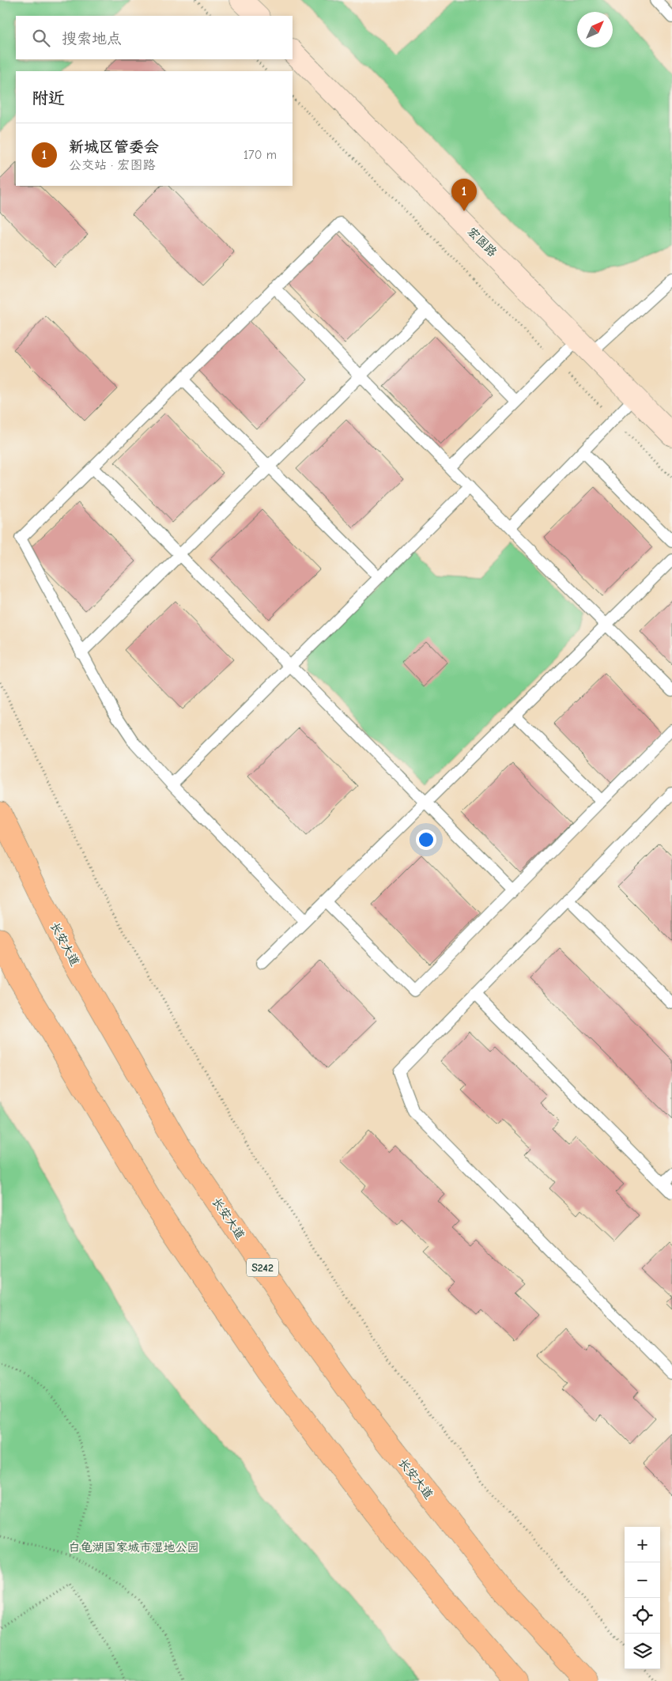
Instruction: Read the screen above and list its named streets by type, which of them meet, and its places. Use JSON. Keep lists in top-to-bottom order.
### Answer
{
  "streets": {
    "main road": ["长安大道", "S242"],
    "street": ["宏图路"]
  },
  "parks": ["白龟湖国家城市湿地公园"],
  "north": "top right",
  "page": {
    "search": "搜索地点",
    "heading": "附近",
    "list": [
      {
        "mark": "1",
        "name": "新城区管委会",
        "note": "公交站 · 宏图路",
        "value": "170 m"
      }
    ],
    "pins": "1",
    "map_buttons": ["+", "−"]
  }
}
